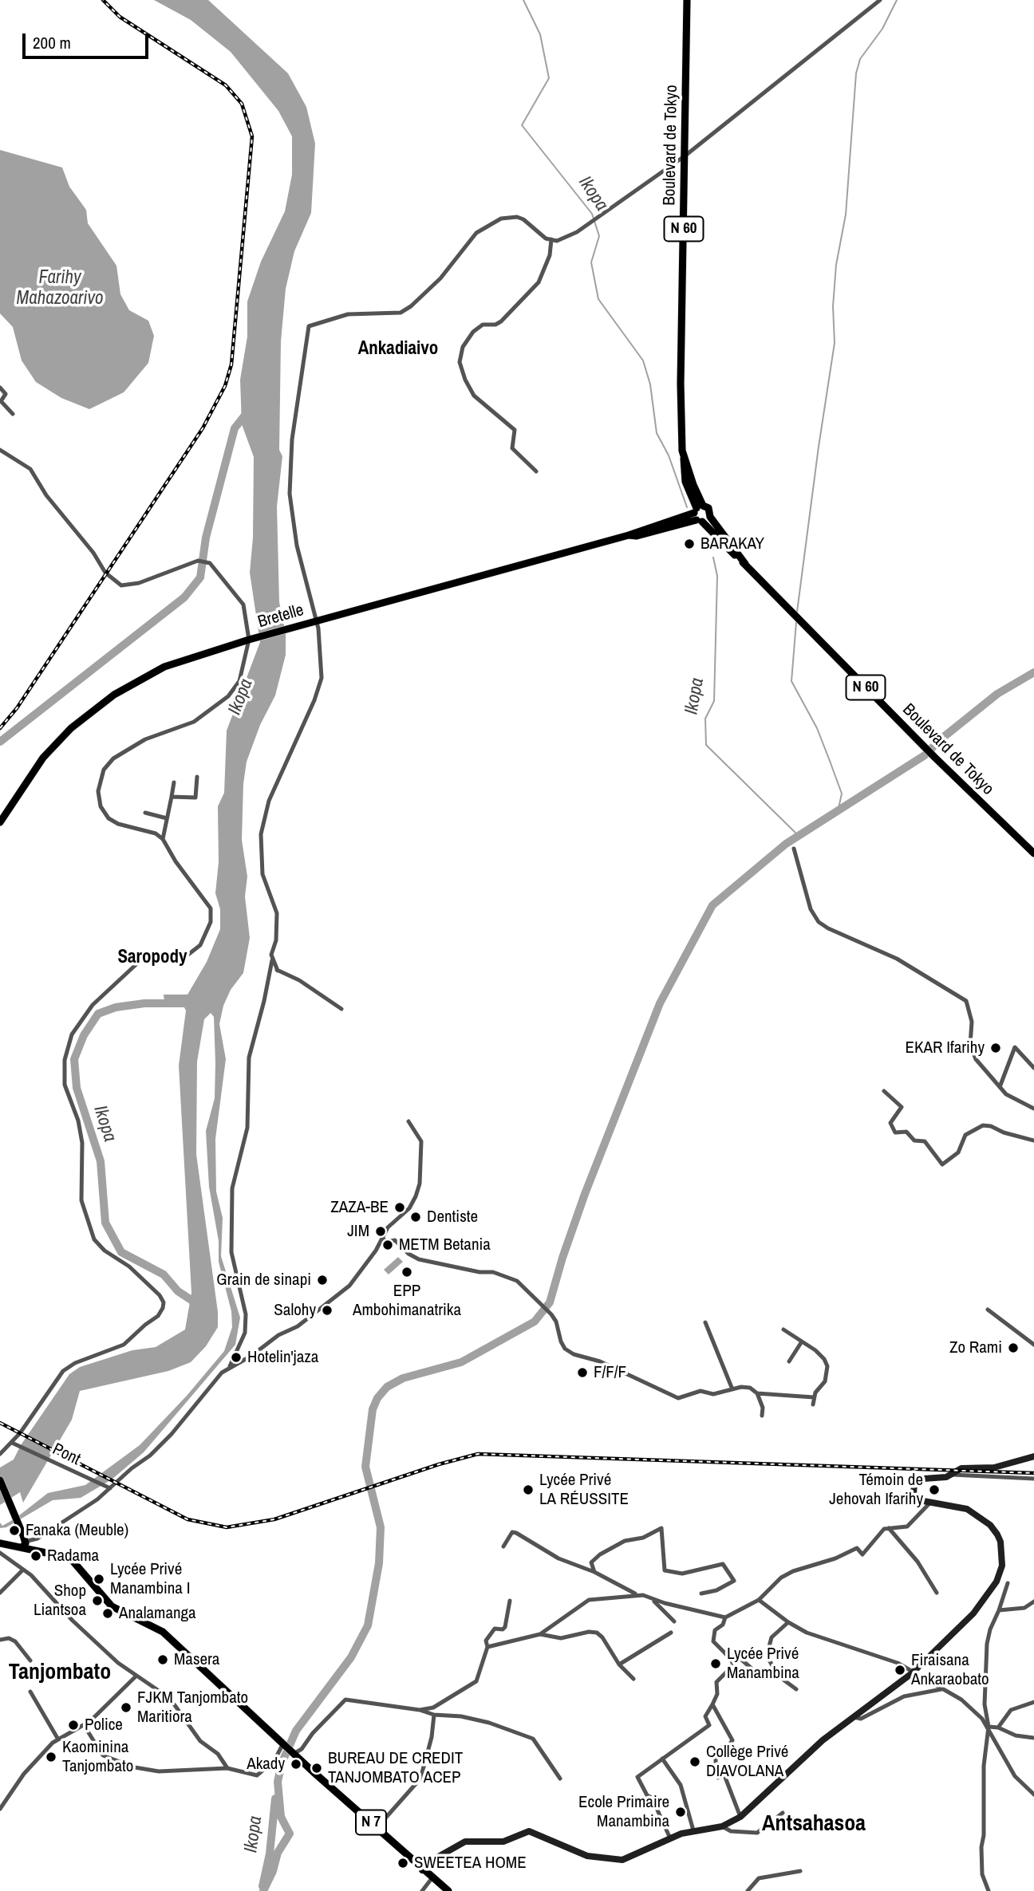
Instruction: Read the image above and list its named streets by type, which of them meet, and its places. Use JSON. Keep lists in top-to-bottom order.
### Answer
{
  "streets": {
    "main road": [
      "Boulevard de Tokyo",
      "N 60",
      "Bretelle",
      "N 7"
    ],
    "street": ["Pont"]
  },
  "crossings": [
    ["Boulevard de Tokyo", "Bretelle"]
  ],
  "districts": [
    "Ankadiaivo",
    "Saropody",
    "Tanjombato",
    "Antsahasoa"
  ],
  "water": ["Ikopa", "Farihy Mahazoarivo"],
  "places": [
    "BARAKAY",
    "EKAR Ifarihy",
    "ZAZA-BE",
    "Dentiste",
    "JIM",
    "METM Betania",
    "EPP Ambohimanatrika",
    "Grain de sinapi",
    "Salohy",
    "Zo Rami",
    "Hotelin'jaza",
    "F/F/F",
    "Lycée Privé LA RÉUSSITE",
    "Témoin de Jehovah Ifarihy",
    "Fanaka (Meuble)",
    "Radama",
    "Lycée Privé Manambina I",
    "Shop Liantsoa",
    "Analamanga",
    "Masera",
    "Lycée Privé Manambina",
    "Firaisana Ankaraobato",
    "FJKM Tanjombato Maritiora",
    "Police",
    "Kaominina Tanjombato",
    "Collège Privé DIAVOLANA",
    "Akady",
    "BUREAU DE CREDIT TANJOMBATO ACEP",
    "Ecole Primaire Manambina",
    "SWEETEA HOME"
  ],
  "scale_bar": "200 m"
}
